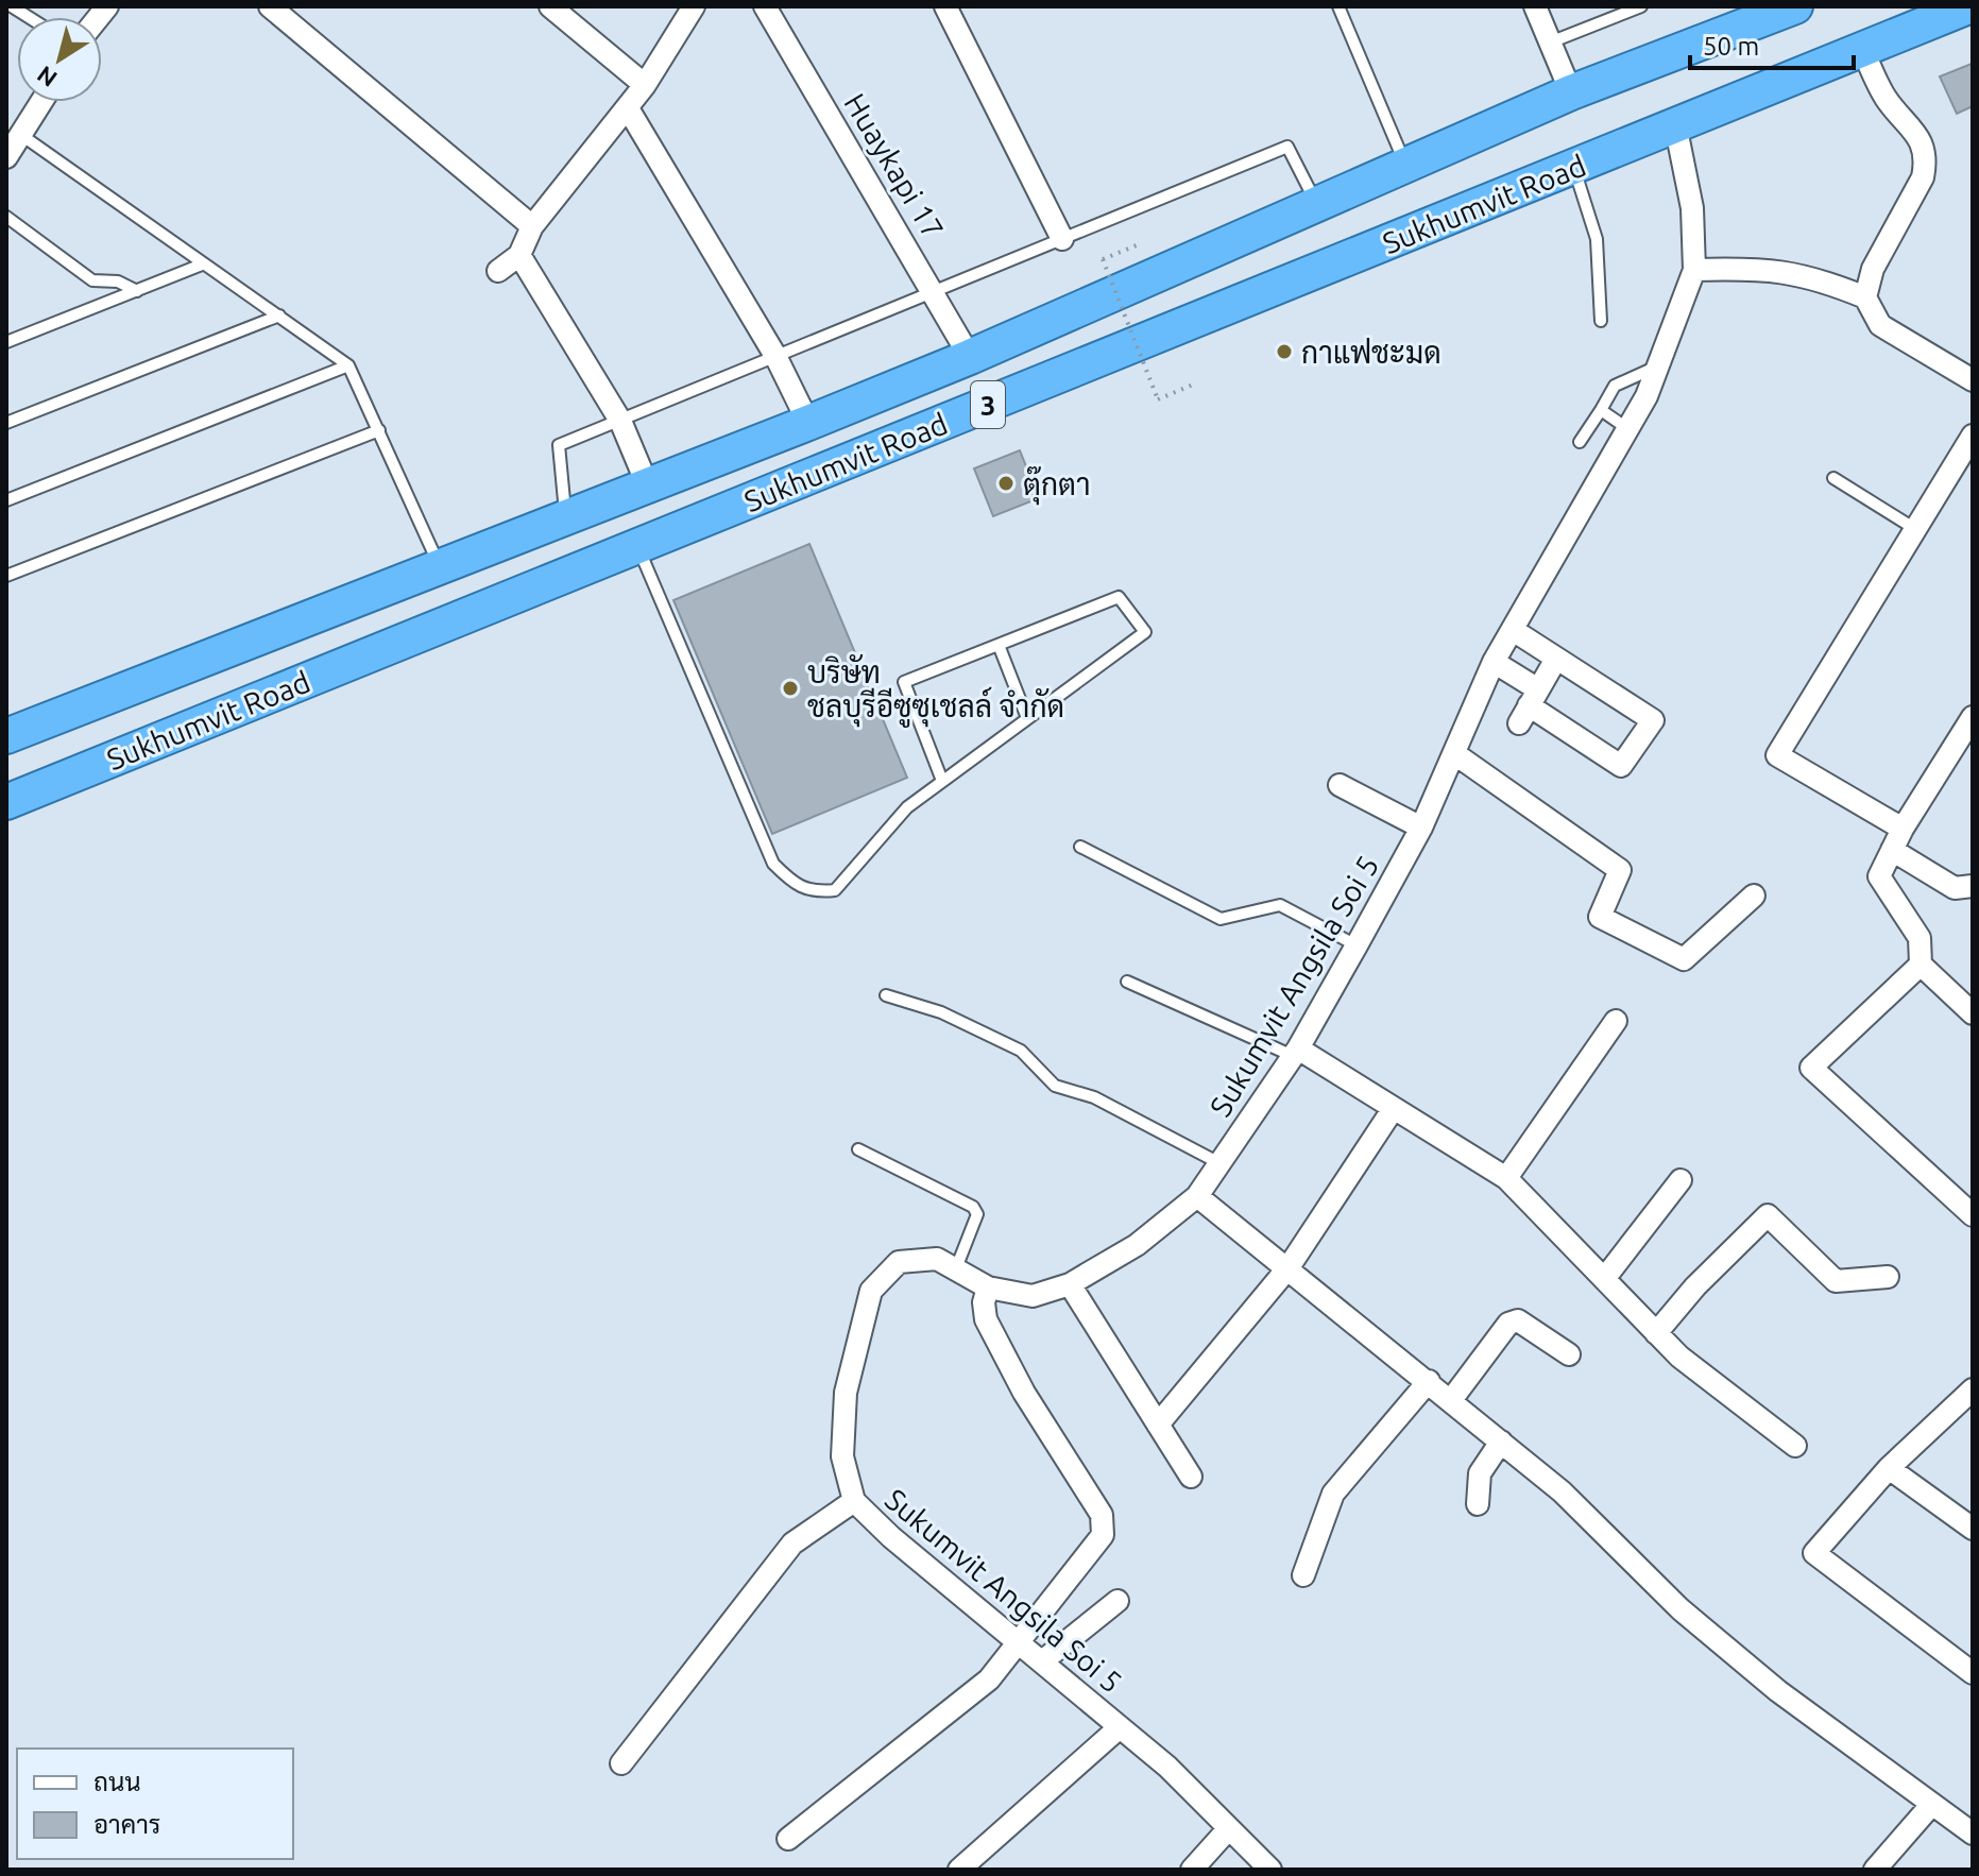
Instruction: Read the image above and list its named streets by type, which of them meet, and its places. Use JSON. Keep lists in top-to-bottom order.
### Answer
{
  "streets": {
    "highway": ["Sukhumvit Road", "3"],
    "street": ["Huaykapi 17", "Sukumvit Angsila Soi 5"]
  },
  "crossings": [
    ["Huaykapi 17", "Sukhumvit Road"],
    ["Sukhumvit Road", "Sukumvit Angsila Soi 5"]
  ],
  "places": ["กาแฟชะมด", "ตุ๊กตา", "บริษัท ชลบุรีอีซูซุเชลล์ จำกัด"],
  "legend": ["ถนน", "อาคาร"],
  "scale_bar": "50 m",
  "north": "bottom left"
}
